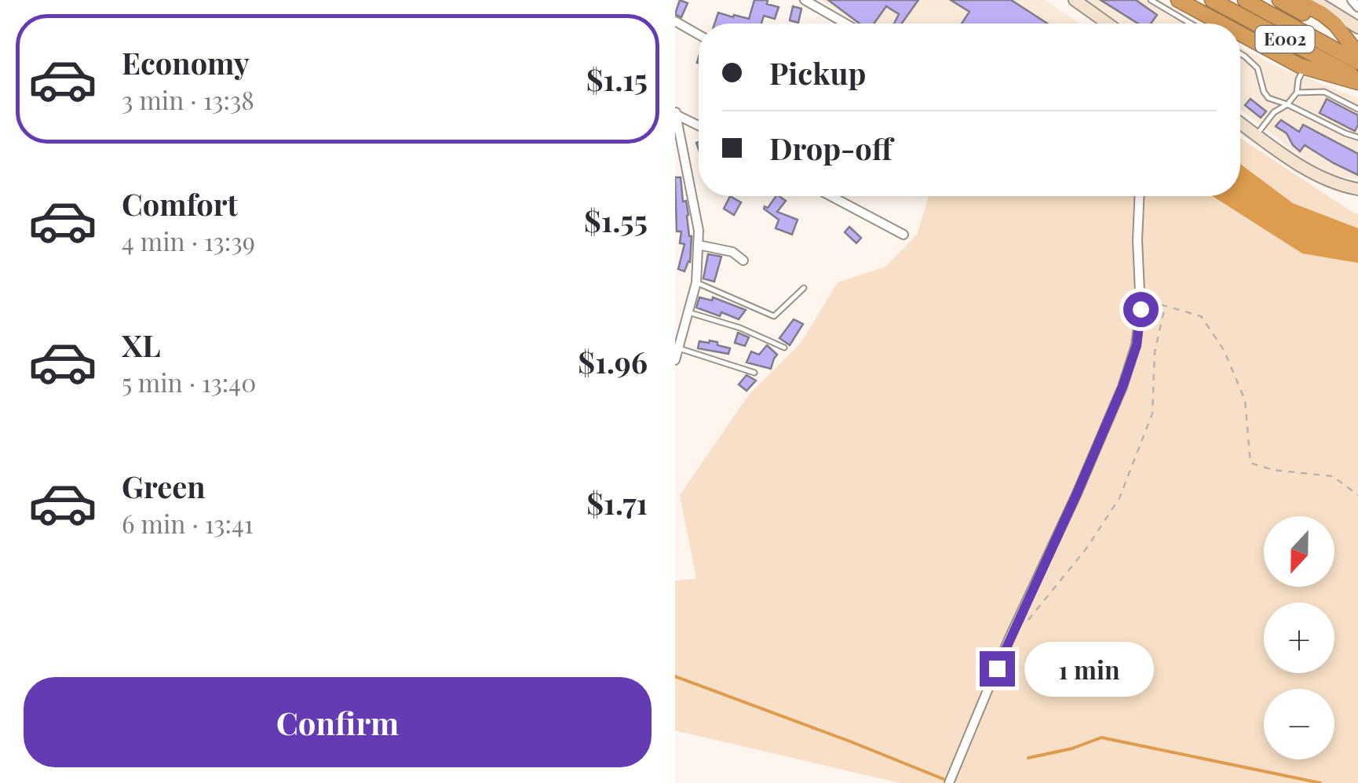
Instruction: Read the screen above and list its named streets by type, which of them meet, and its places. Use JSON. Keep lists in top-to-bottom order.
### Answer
{
  "streets": {
    "highway": ["E002"]
  },
  "north": "bottom",
  "page": {
    "list": [
      {
        "name": "Economy",
        "note": "3 min · 13:38",
        "value": "$1.15"
      },
      {
        "name": "Comfort",
        "note": "4 min · 13:39",
        "value": "$1.55"
      },
      {
        "name": "XL",
        "note": "5 min · 13:40",
        "value": "$1.96"
      },
      {
        "name": "Green",
        "note": "6 min · 13:41",
        "value": "$1.71"
      }
    ],
    "banner": ["Pickup", "Drop-off"],
    "map_buttons": ["+", "−"],
    "bubble": "1 min",
    "buttons": "Confirm"
  }
}
